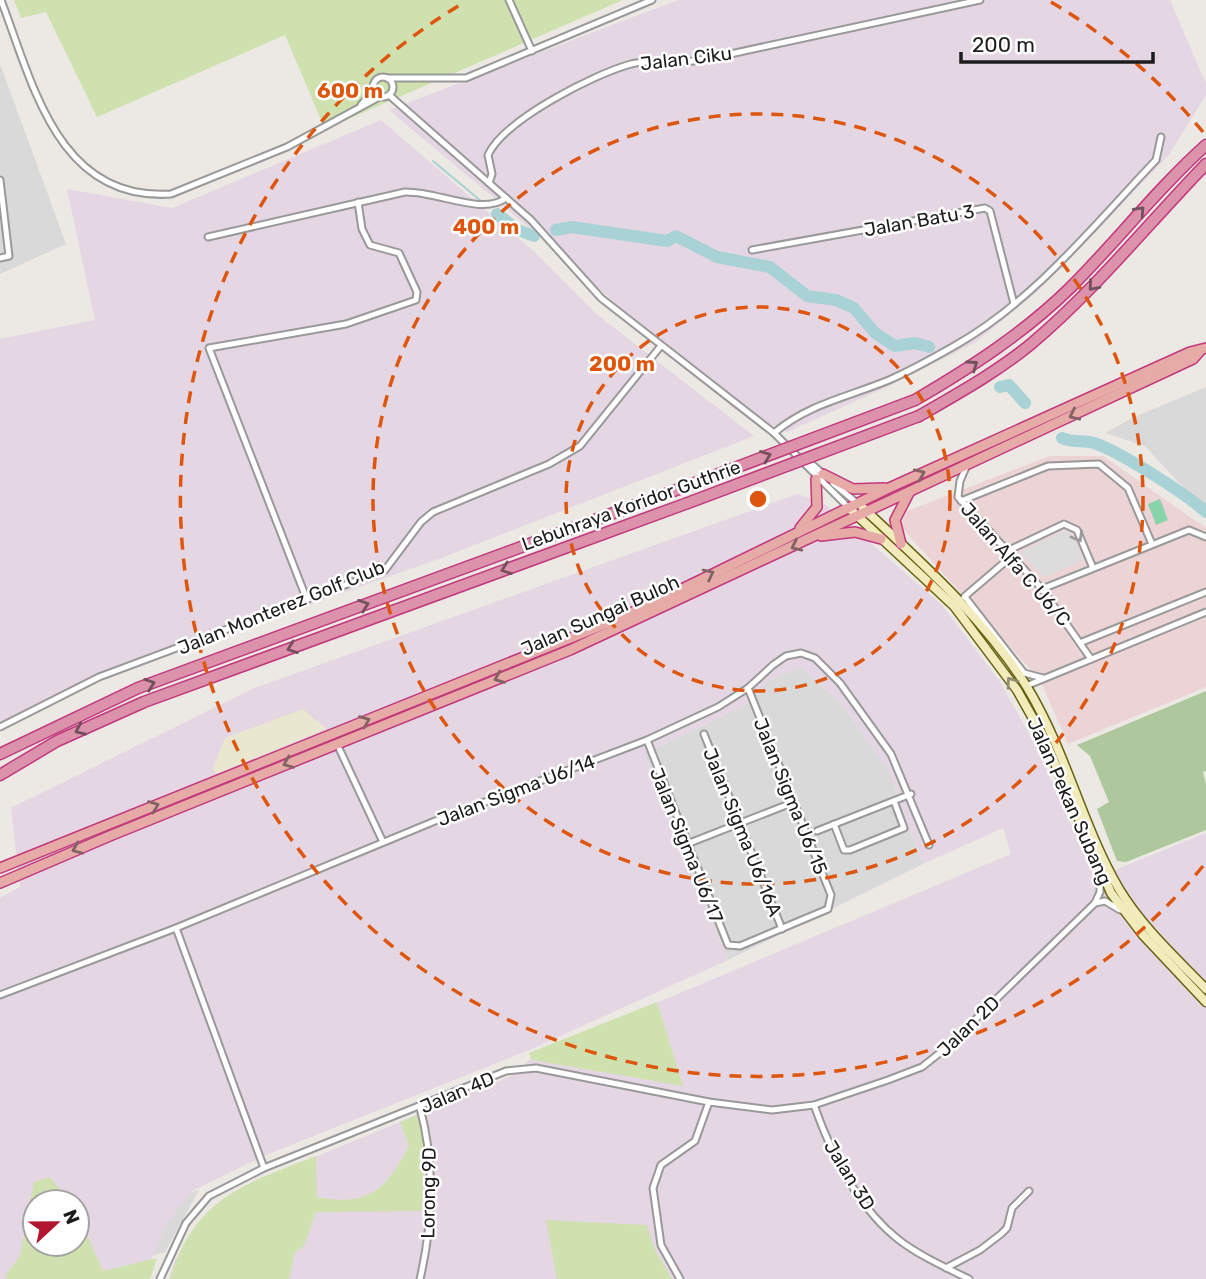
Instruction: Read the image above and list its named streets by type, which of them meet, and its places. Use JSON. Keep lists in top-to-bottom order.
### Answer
{
  "streets": {
    "highway": ["Lebuhraya Koridor Guthrie", "Jalan Sungai Buloh"],
    "main road": ["Jalan Pekan Subang"],
    "street": [
      "Jalan Ciku",
      "Jalan Batu 3",
      "Jalan Alfa C U6/C",
      "Jalan Monterez Golf Club",
      "Jalan Sigma U6/14",
      "Jalan Sigma U6/15",
      "Jalan Sigma U6/16A",
      "Jalan Sigma U6/17",
      "Jalan 2D",
      "Jalan 4D",
      "Jalan 3D",
      "Lorong 9D"
    ]
  },
  "crossings": [
    ["Jalan Alfa C U6/C", "Jalan Sungai Buloh"],
    ["Jalan Sungai Buloh", "Jalan Pekan Subang"],
    ["Jalan Sigma U6/14", "Jalan Sigma U6/15"],
    ["Jalan Sigma U6/14", "Jalan Sigma U6/17"],
    ["Jalan Sigma U6/15", "Jalan Sigma U6/16A"],
    ["Jalan Sigma U6/15", "Jalan Sigma U6/17"],
    ["Jalan Sigma U6/16A", "Jalan Sigma U6/17"],
    ["Jalan 2D", "Jalan 4D"],
    ["Jalan 2D", "Jalan 3D"],
    ["Jalan 4D", "Jalan 3D"],
    ["Jalan 4D", "Lorong 9D"]
  ],
  "scale_bar": "200 m",
  "north": "right",
  "rings": ["600 m", "400 m", "200 m"]
}
